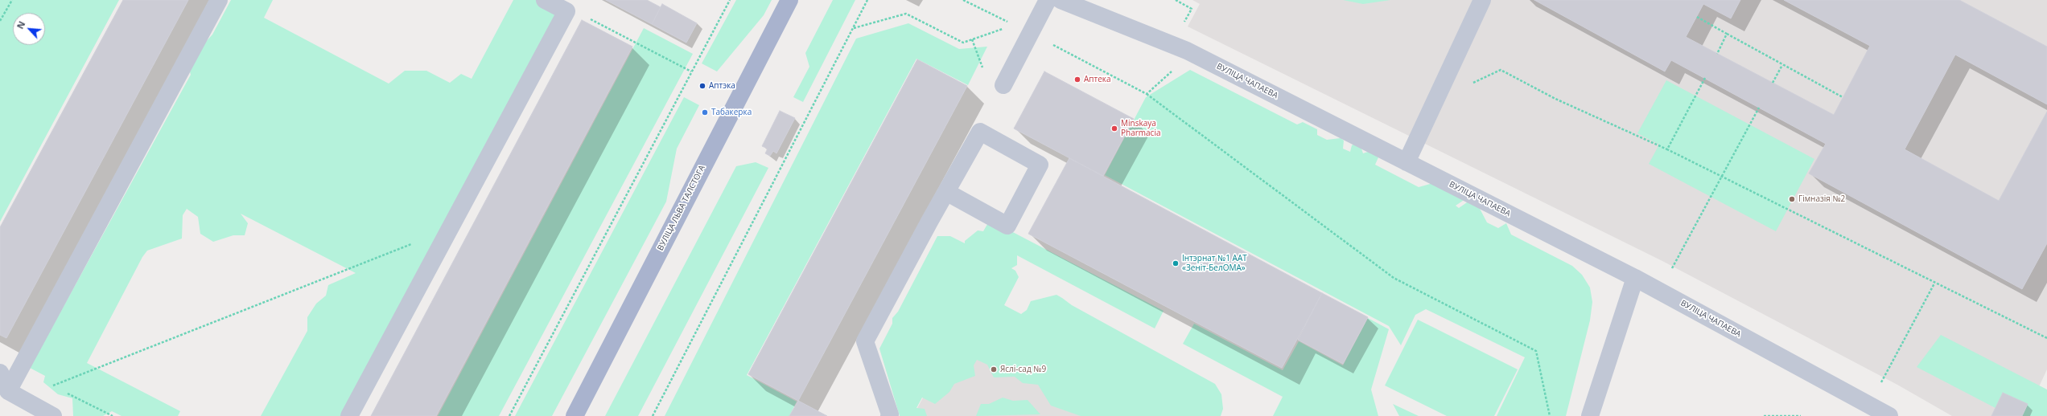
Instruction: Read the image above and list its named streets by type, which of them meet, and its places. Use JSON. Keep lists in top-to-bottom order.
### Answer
{
  "streets": {
    "main road": ["ВУЛІЦА ЛЬВА ТАЛСТОГА"],
    "street": ["ВУЛІЦА ЧАПАЕВА"]
  },
  "places": [
    "Аптека",
    "Аптэка",
    "Табакерка",
    "Minskaya Pharmacia",
    "Гімназія №2",
    "Інтэрнат №1 ААТ «Зеніт-БелОМА»",
    "Яслі-сад №9"
  ],
  "north": "top left"
}
